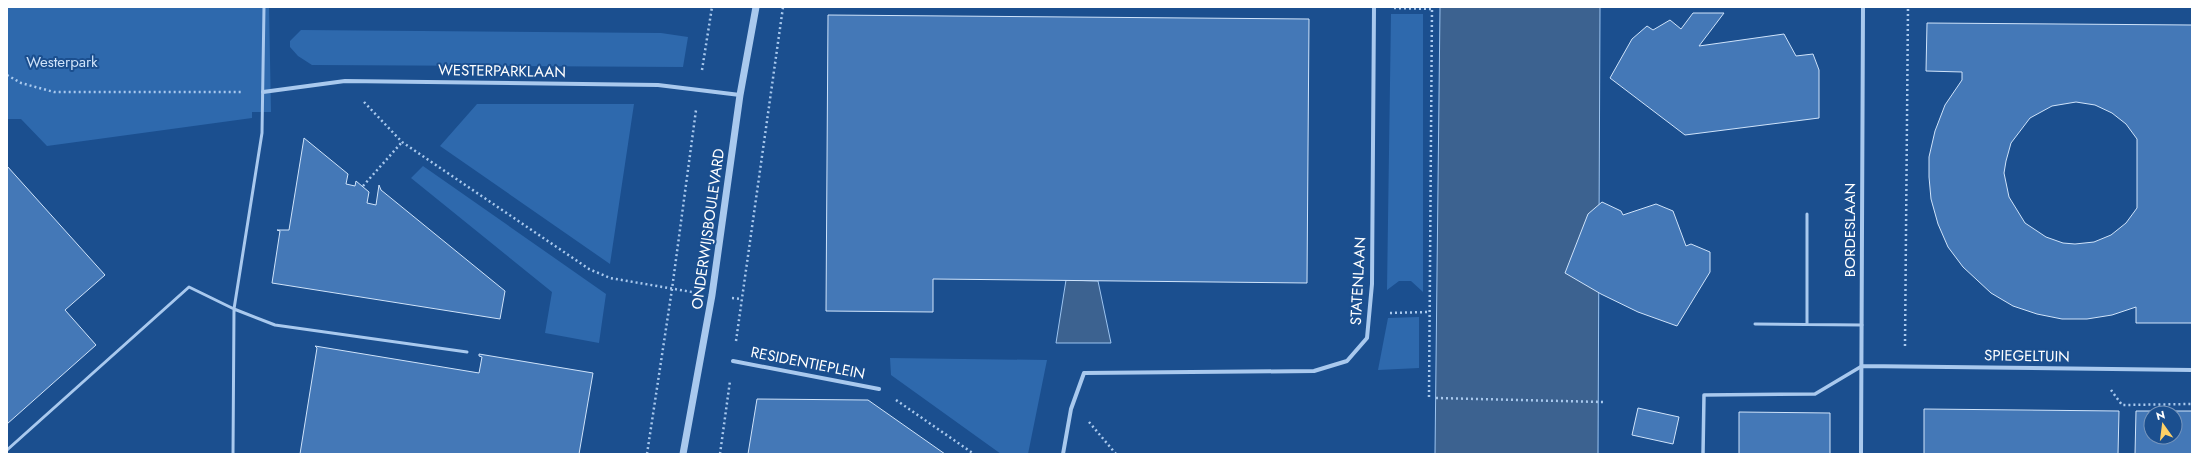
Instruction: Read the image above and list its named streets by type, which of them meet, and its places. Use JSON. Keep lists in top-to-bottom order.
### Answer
{
  "streets": {
    "street": [
      "WESTERPARKLAAN",
      "ONDERWIJSBOULEVARD",
      "BORDESLAAN",
      "STATENLAAN",
      "SPIEGELTUIN",
      "RESIDENTIEPLEIN"
    ]
  },
  "crossings": [
    ["WESTERPARKLAAN", "ONDERWIJSBOULEVARD"],
    ["BORDESLAAN", "SPIEGELTUIN"]
  ],
  "parks": ["Westerpark"],
  "north": "top"
}
